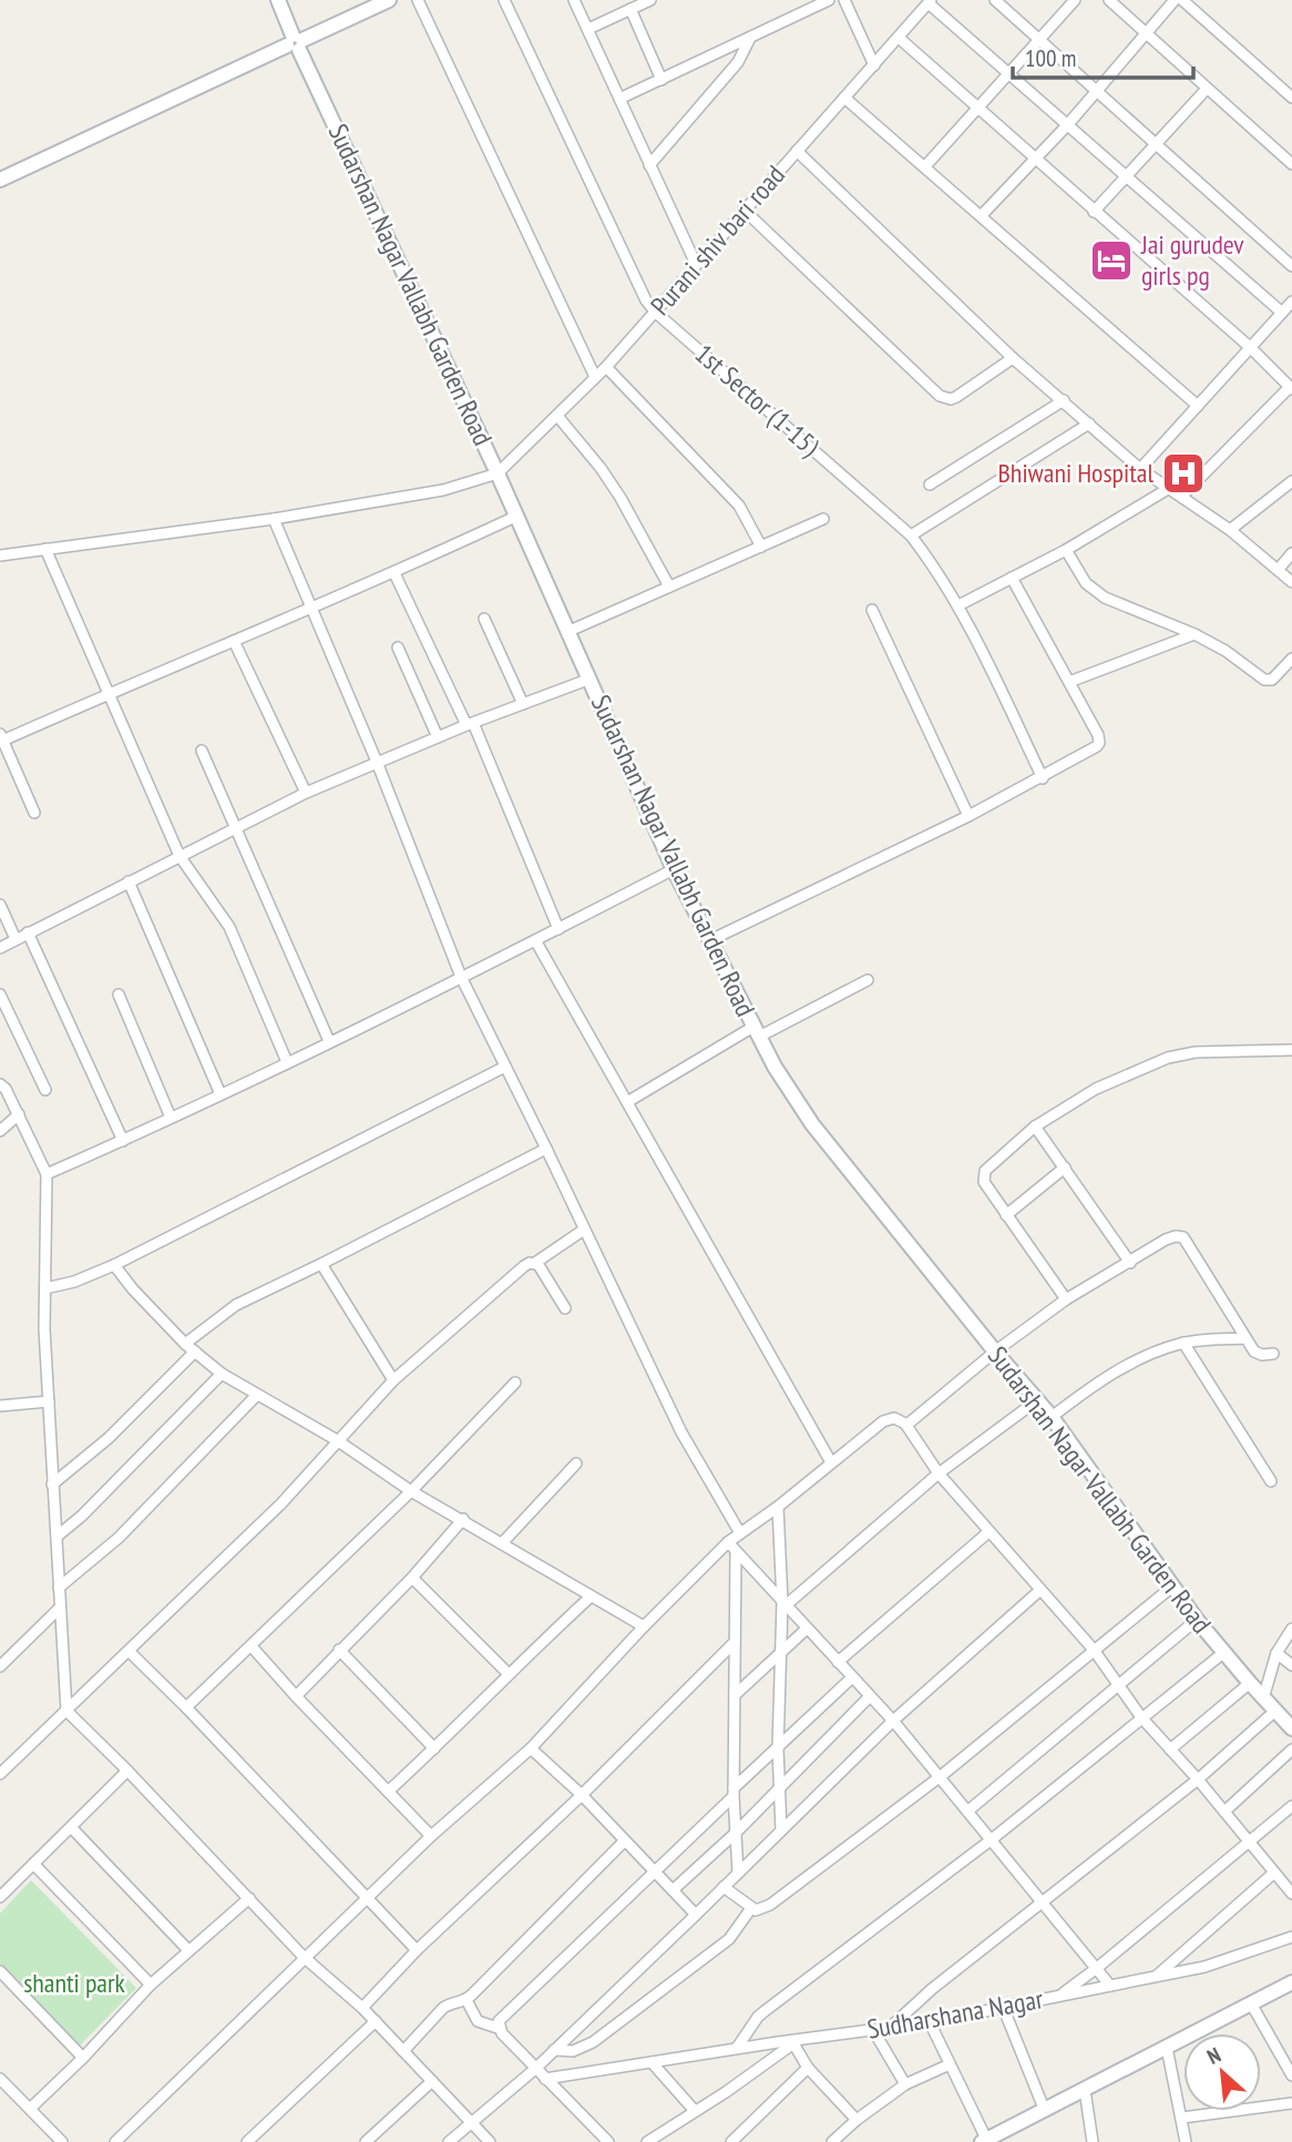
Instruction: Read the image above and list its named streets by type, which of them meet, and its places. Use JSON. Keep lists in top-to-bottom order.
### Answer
{
  "streets": {
    "street": [
      "Purani shiv bari road",
      "Sudarshan Nagar Vallabh Garden Road",
      "1st Sector (1-15)",
      "Sudharshana Nagar"
    ]
  },
  "crossings": [
    ["Purani shiv bari road", "Sudarshan Nagar Vallabh Garden Road"],
    ["Purani shiv bari road", "1st Sector (1-15)"]
  ],
  "parks": ["shanti park"],
  "places": {
    "hotel": ["Jai gurudev girls pg"],
    "hospital": ["Bhiwani Hospital"]
  },
  "scale_bar": "100 m",
  "north": "top left"
}
